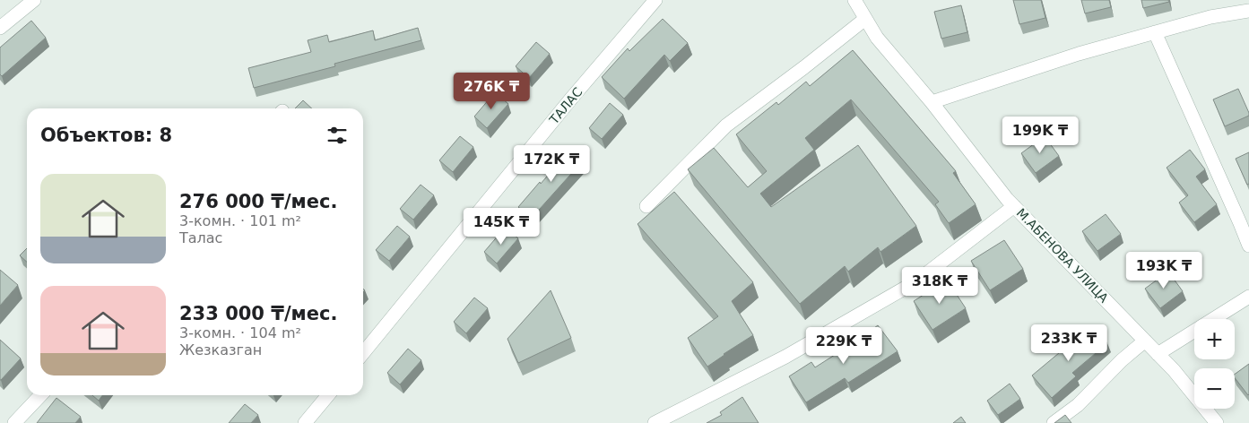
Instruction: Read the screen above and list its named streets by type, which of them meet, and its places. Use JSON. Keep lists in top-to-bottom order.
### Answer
{
  "streets": {
    "street": ["ТАЛАС", "М.АБЕНОВА УЛИЦА"]
  },
  "page": {
    "price": [
      "276K ₸",
      "199K ₸",
      "172K ₸",
      "145K ₸",
      "193K ₸",
      "318K ₸",
      "233K ₸",
      "229K ₸"
    ],
    "heading": "Объектов: 8",
    "list": [
      {
        "name": "276 000 ₸/мес.",
        "note": "3-комн. · 101 m² · Талас"
      },
      {
        "name": "233 000 ₸/мес.",
        "note": "3-комн. · 104 m² · Жезказган"
      }
    ],
    "map_buttons": ["+", "−"]
  }
}
